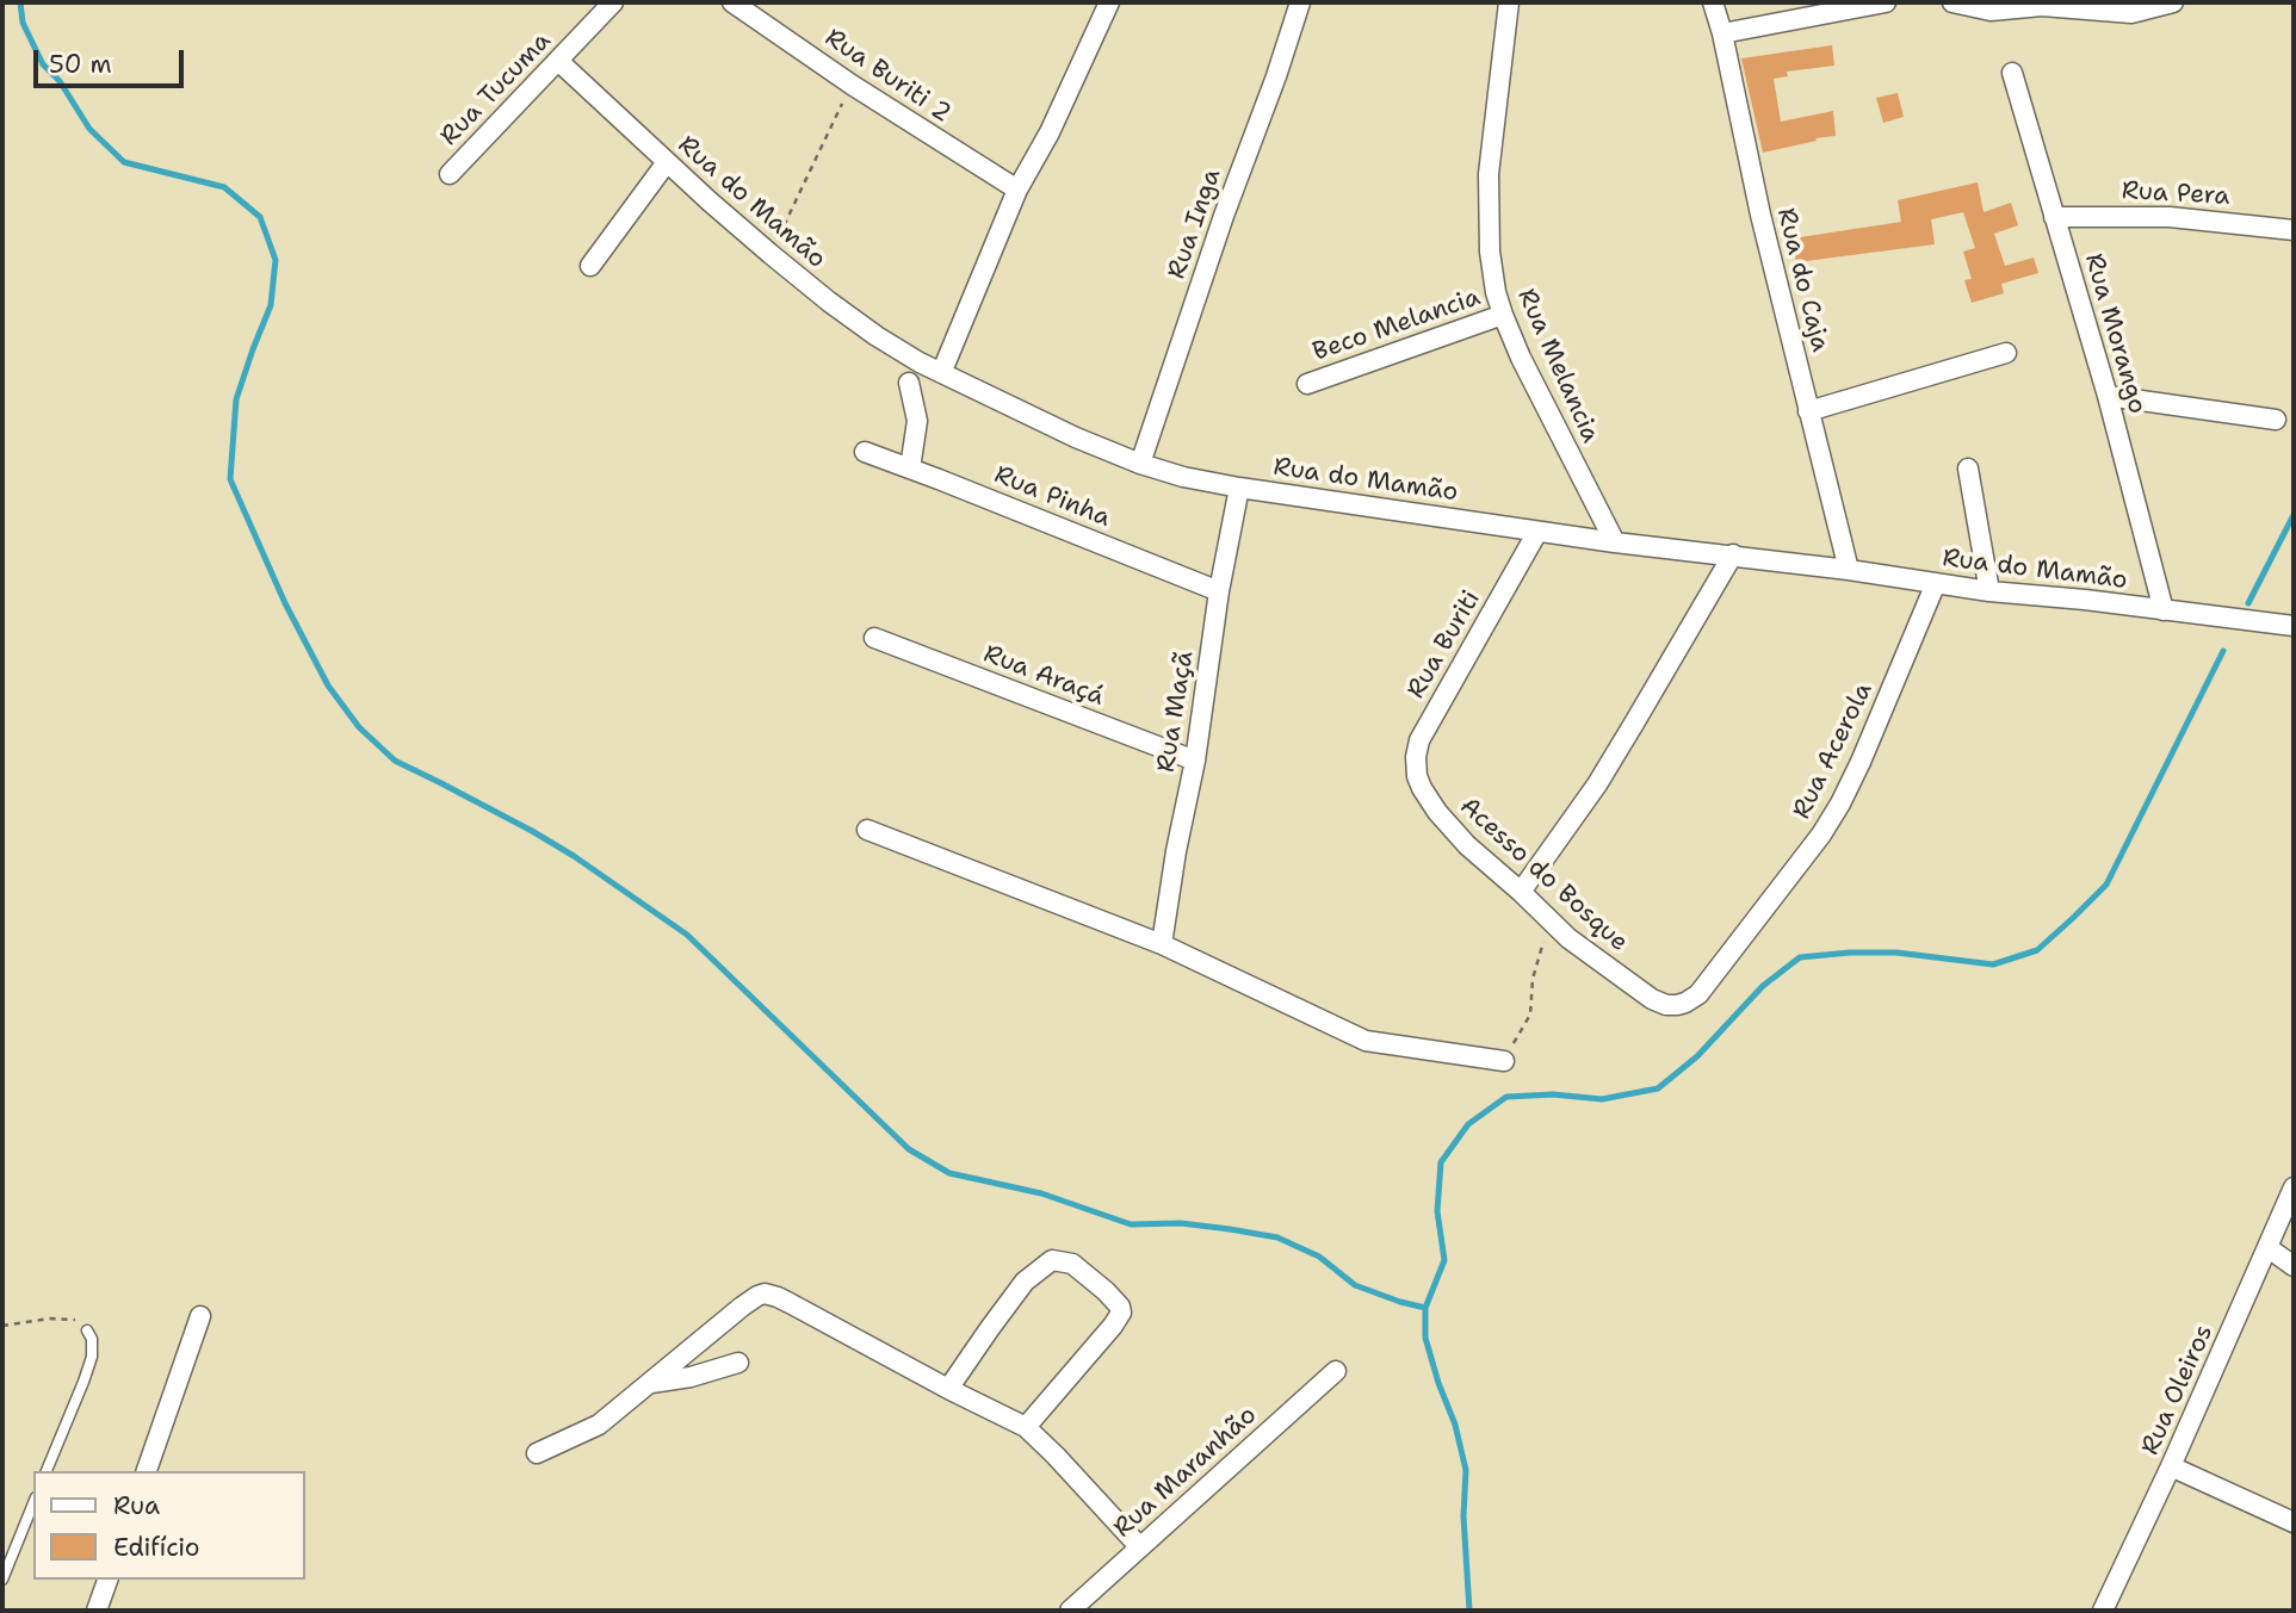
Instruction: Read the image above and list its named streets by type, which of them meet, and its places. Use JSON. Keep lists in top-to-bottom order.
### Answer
{
  "streets": {
    "street": [
      "Rua Buriti 2",
      "Rua Tucuma",
      "Rua Pera",
      "Rua do Mamão",
      "Rua Inga",
      "Rua do Caja",
      "Beco Melancia",
      "Rua Morango",
      "Rua Melancia",
      "Rua Pinha",
      "Rua Buriti",
      "Rua Araçá",
      "Rua Maçã",
      "Rua Acerola",
      "Acesso do Bosque",
      "Rua Oleiros",
      "Rua Maranhão"
    ]
  },
  "crossings": [
    ["Rua Tucuma", "Rua do Mamão"],
    ["Rua Pera", "Rua Morango"],
    ["Rua do Mamão", "Rua Inga"],
    ["Rua do Mamão", "Rua do Caja"],
    ["Rua do Mamão", "Rua Morango"],
    ["Rua do Mamão", "Rua Melancia"],
    ["Rua do Mamão", "Rua Buriti"],
    ["Rua do Mamão", "Rua Maçã"],
    ["Rua do Mamão", "Rua Acerola"],
    ["Beco Melancia", "Rua Melancia"],
    ["Rua Pinha", "Rua Maçã"],
    ["Rua Buriti", "Acesso do Bosque"],
    ["Rua Araçá", "Rua Maçã"],
    ["Rua Acerola", "Acesso do Bosque"]
  ],
  "legend": ["Rua", "Edifício"],
  "scale_bar": "50 m"
}
